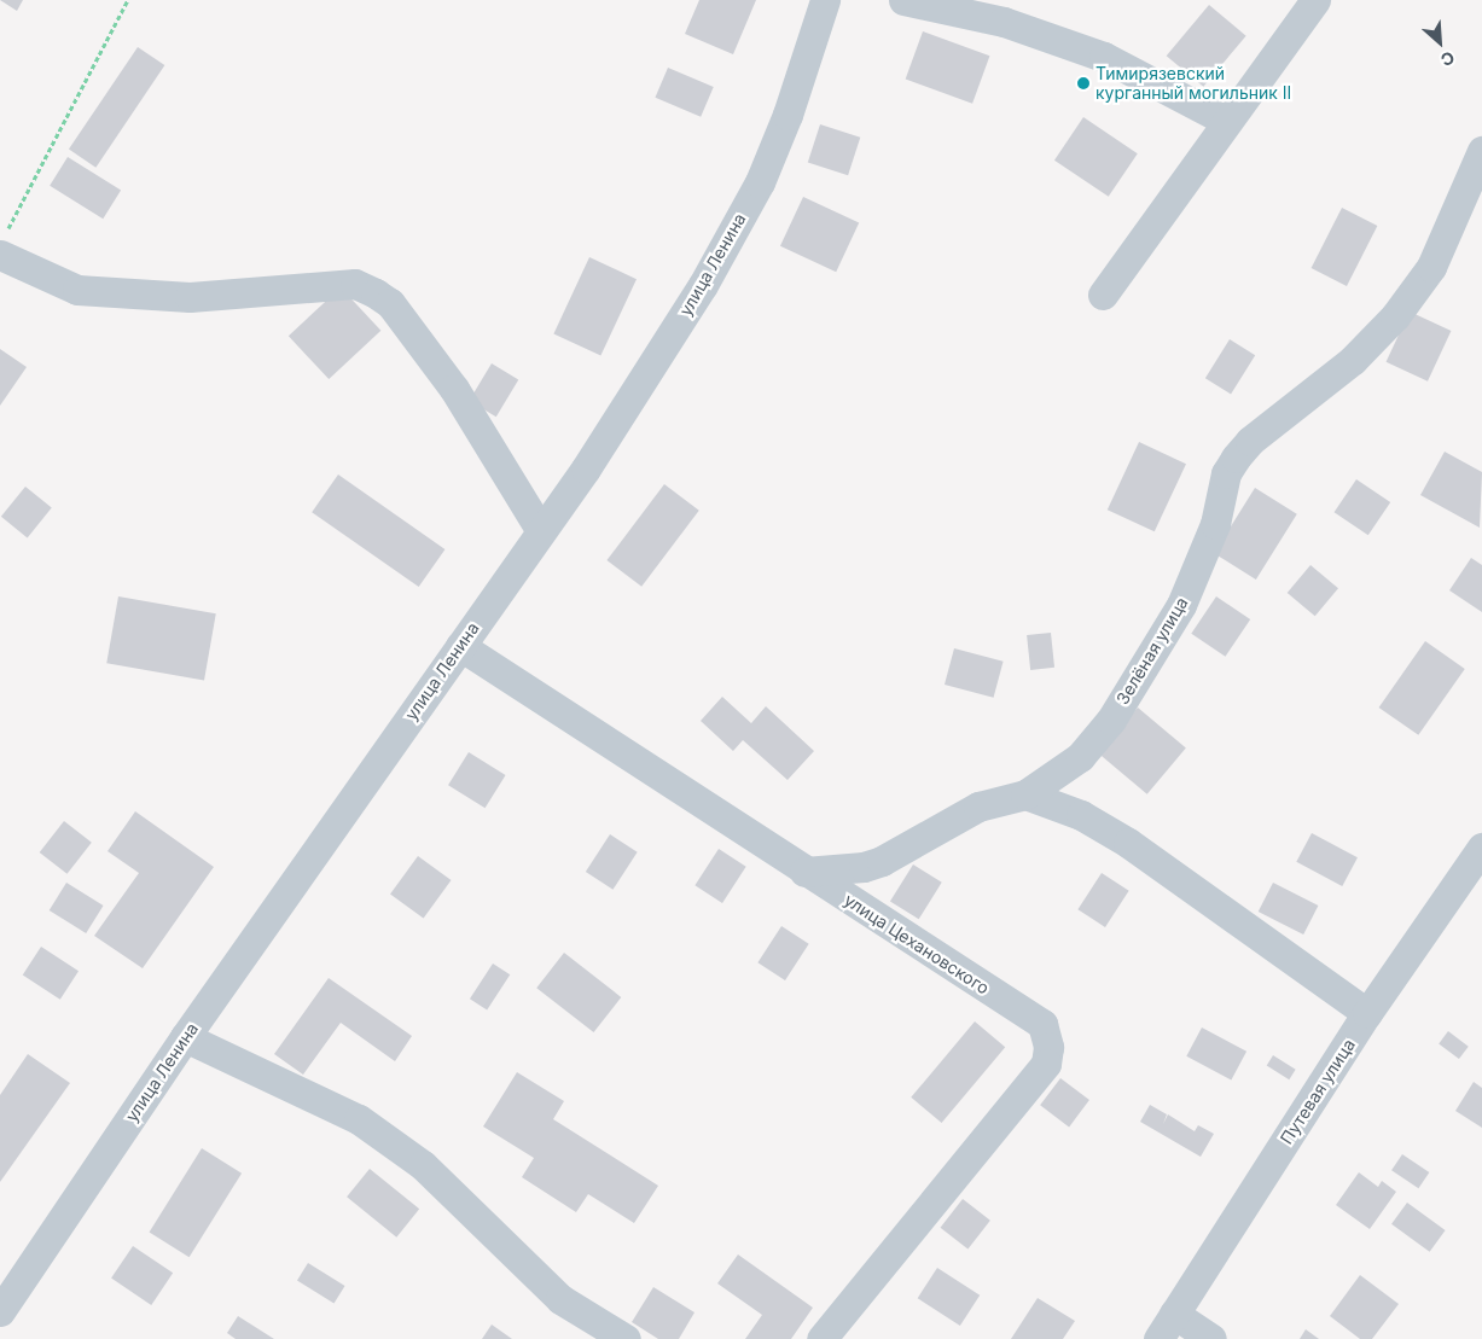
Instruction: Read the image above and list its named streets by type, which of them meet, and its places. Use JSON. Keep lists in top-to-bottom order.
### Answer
{
  "streets": {
    "street": [
      "улица Ленина",
      "Зелёная улица",
      "улица Цехановского",
      "Путевая улица"
    ]
  },
  "crossings": [
    ["улица Ленина", "улица Цехановского"],
    ["Зелёная улица", "улица Цехановского"]
  ],
  "places": ["Тимирязевский курганный могильник II"],
  "north": "bottom right"
}
